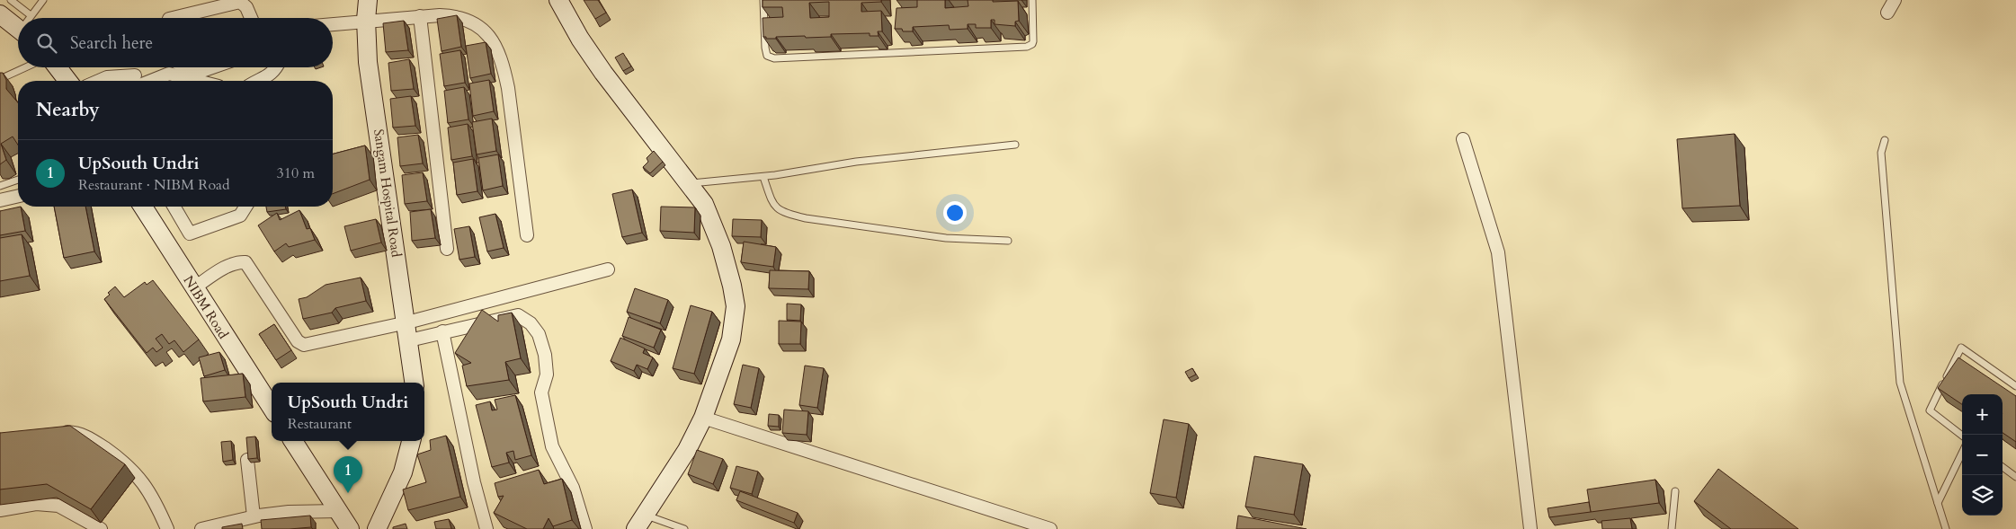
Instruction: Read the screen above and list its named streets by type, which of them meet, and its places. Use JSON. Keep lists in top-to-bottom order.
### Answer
{
  "streets": {
    "main road": ["Sangam Hospital Road", "NIBM Road"]
  },
  "page": {
    "search": "Search here",
    "heading": "Nearby",
    "list": [
      {
        "mark": "1",
        "name": "UpSouth Undri",
        "note": "Restaurant · NIBM Road",
        "value": "310 m"
      }
    ],
    "popup": ["UpSouth Undri", "Restaurant"],
    "map_buttons": ["+", "−"],
    "pins": "1"
  }
}
